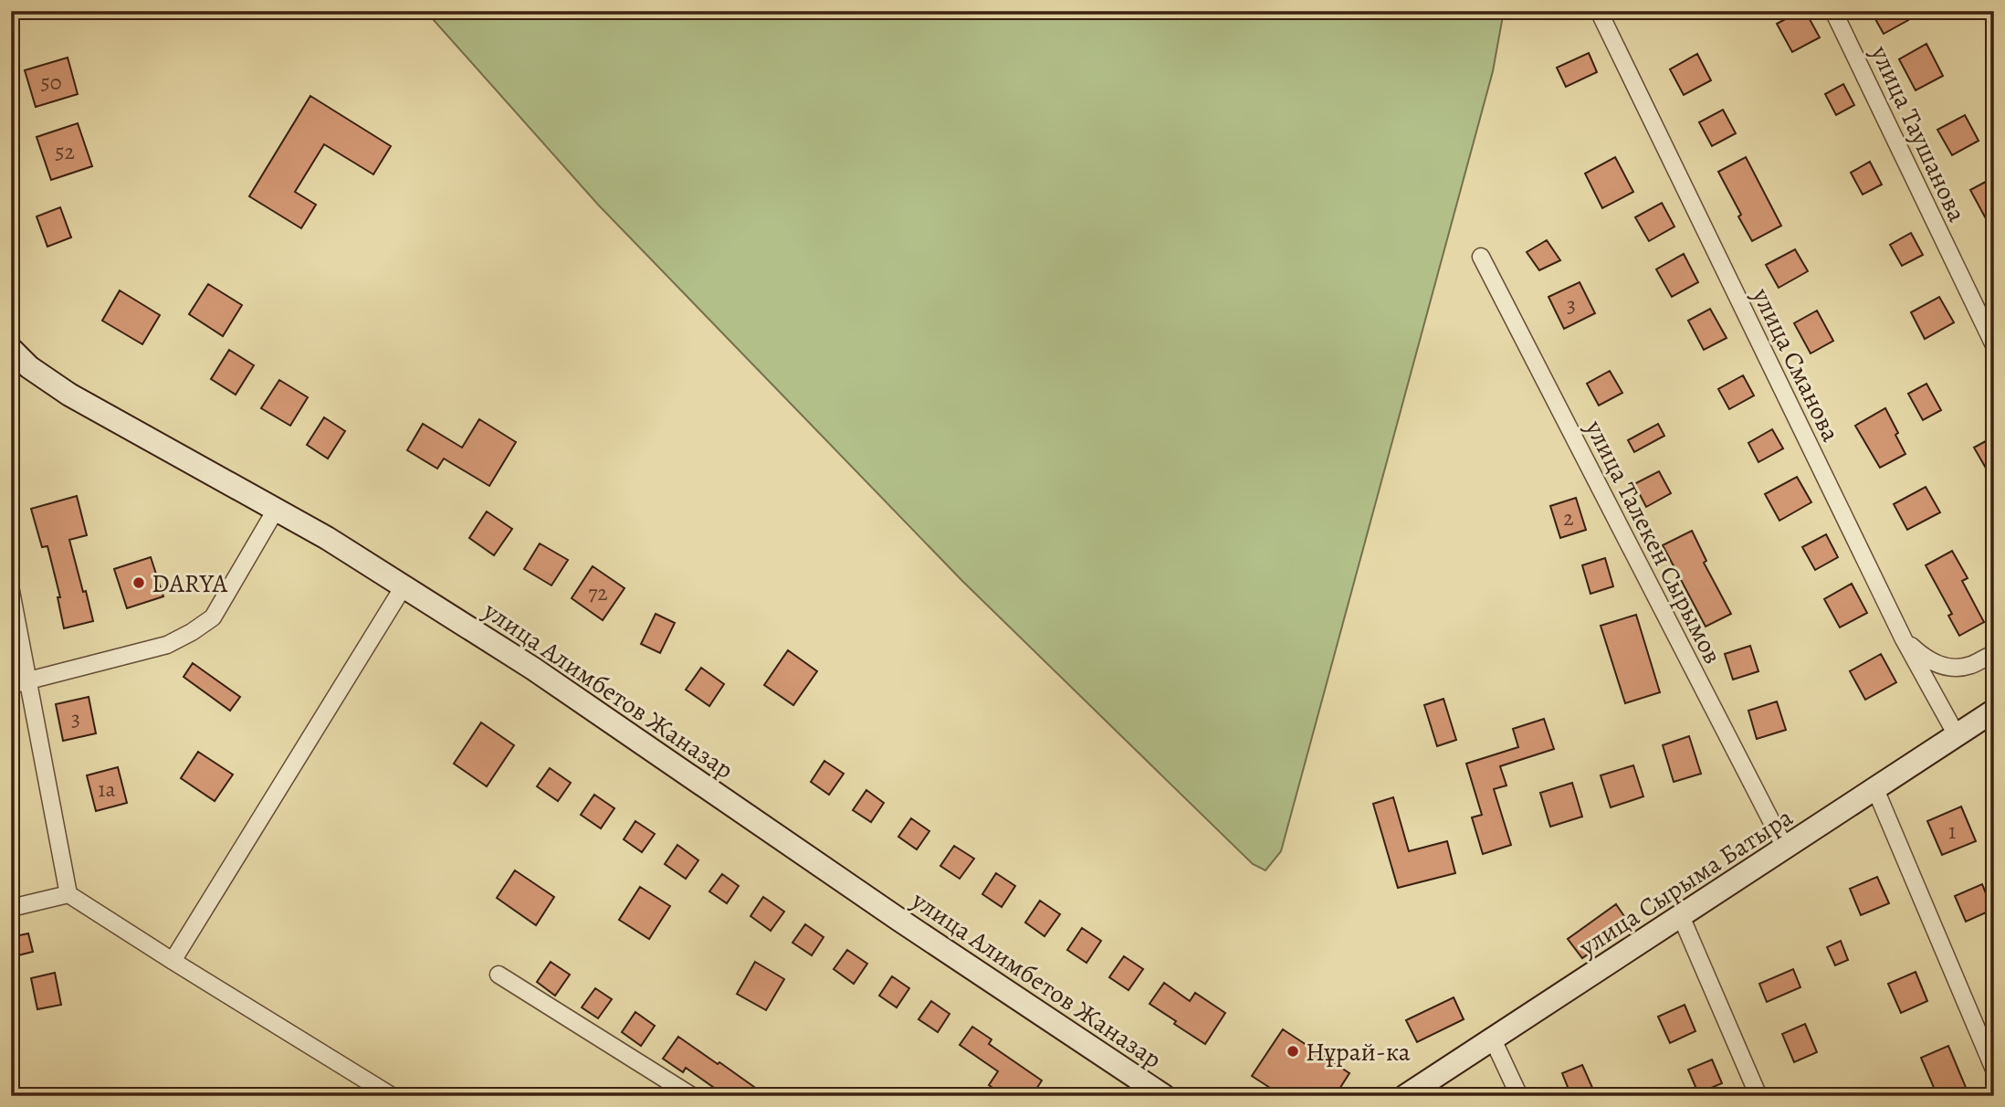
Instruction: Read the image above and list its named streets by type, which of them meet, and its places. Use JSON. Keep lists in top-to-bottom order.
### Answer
{
  "streets": {
    "street": [
      "улица Таушанова",
      "улица Сманова",
      "улица Талекен Сырымов",
      "улица Алимбетов Жаназар",
      "улица Сырыма Батыра"
    ]
  },
  "crossings": [
    ["улица Сманова", "улица Сырыма Батыра"],
    ["улица Талекен Сырымов", "улица Сырыма Батыра"]
  ],
  "places": ["DARYA", "Нұрай-ка"],
  "house_numbers": [
    "50",
    "52",
    "3",
    "2",
    "72",
    "3",
    "1а",
    "1"
  ]
}
